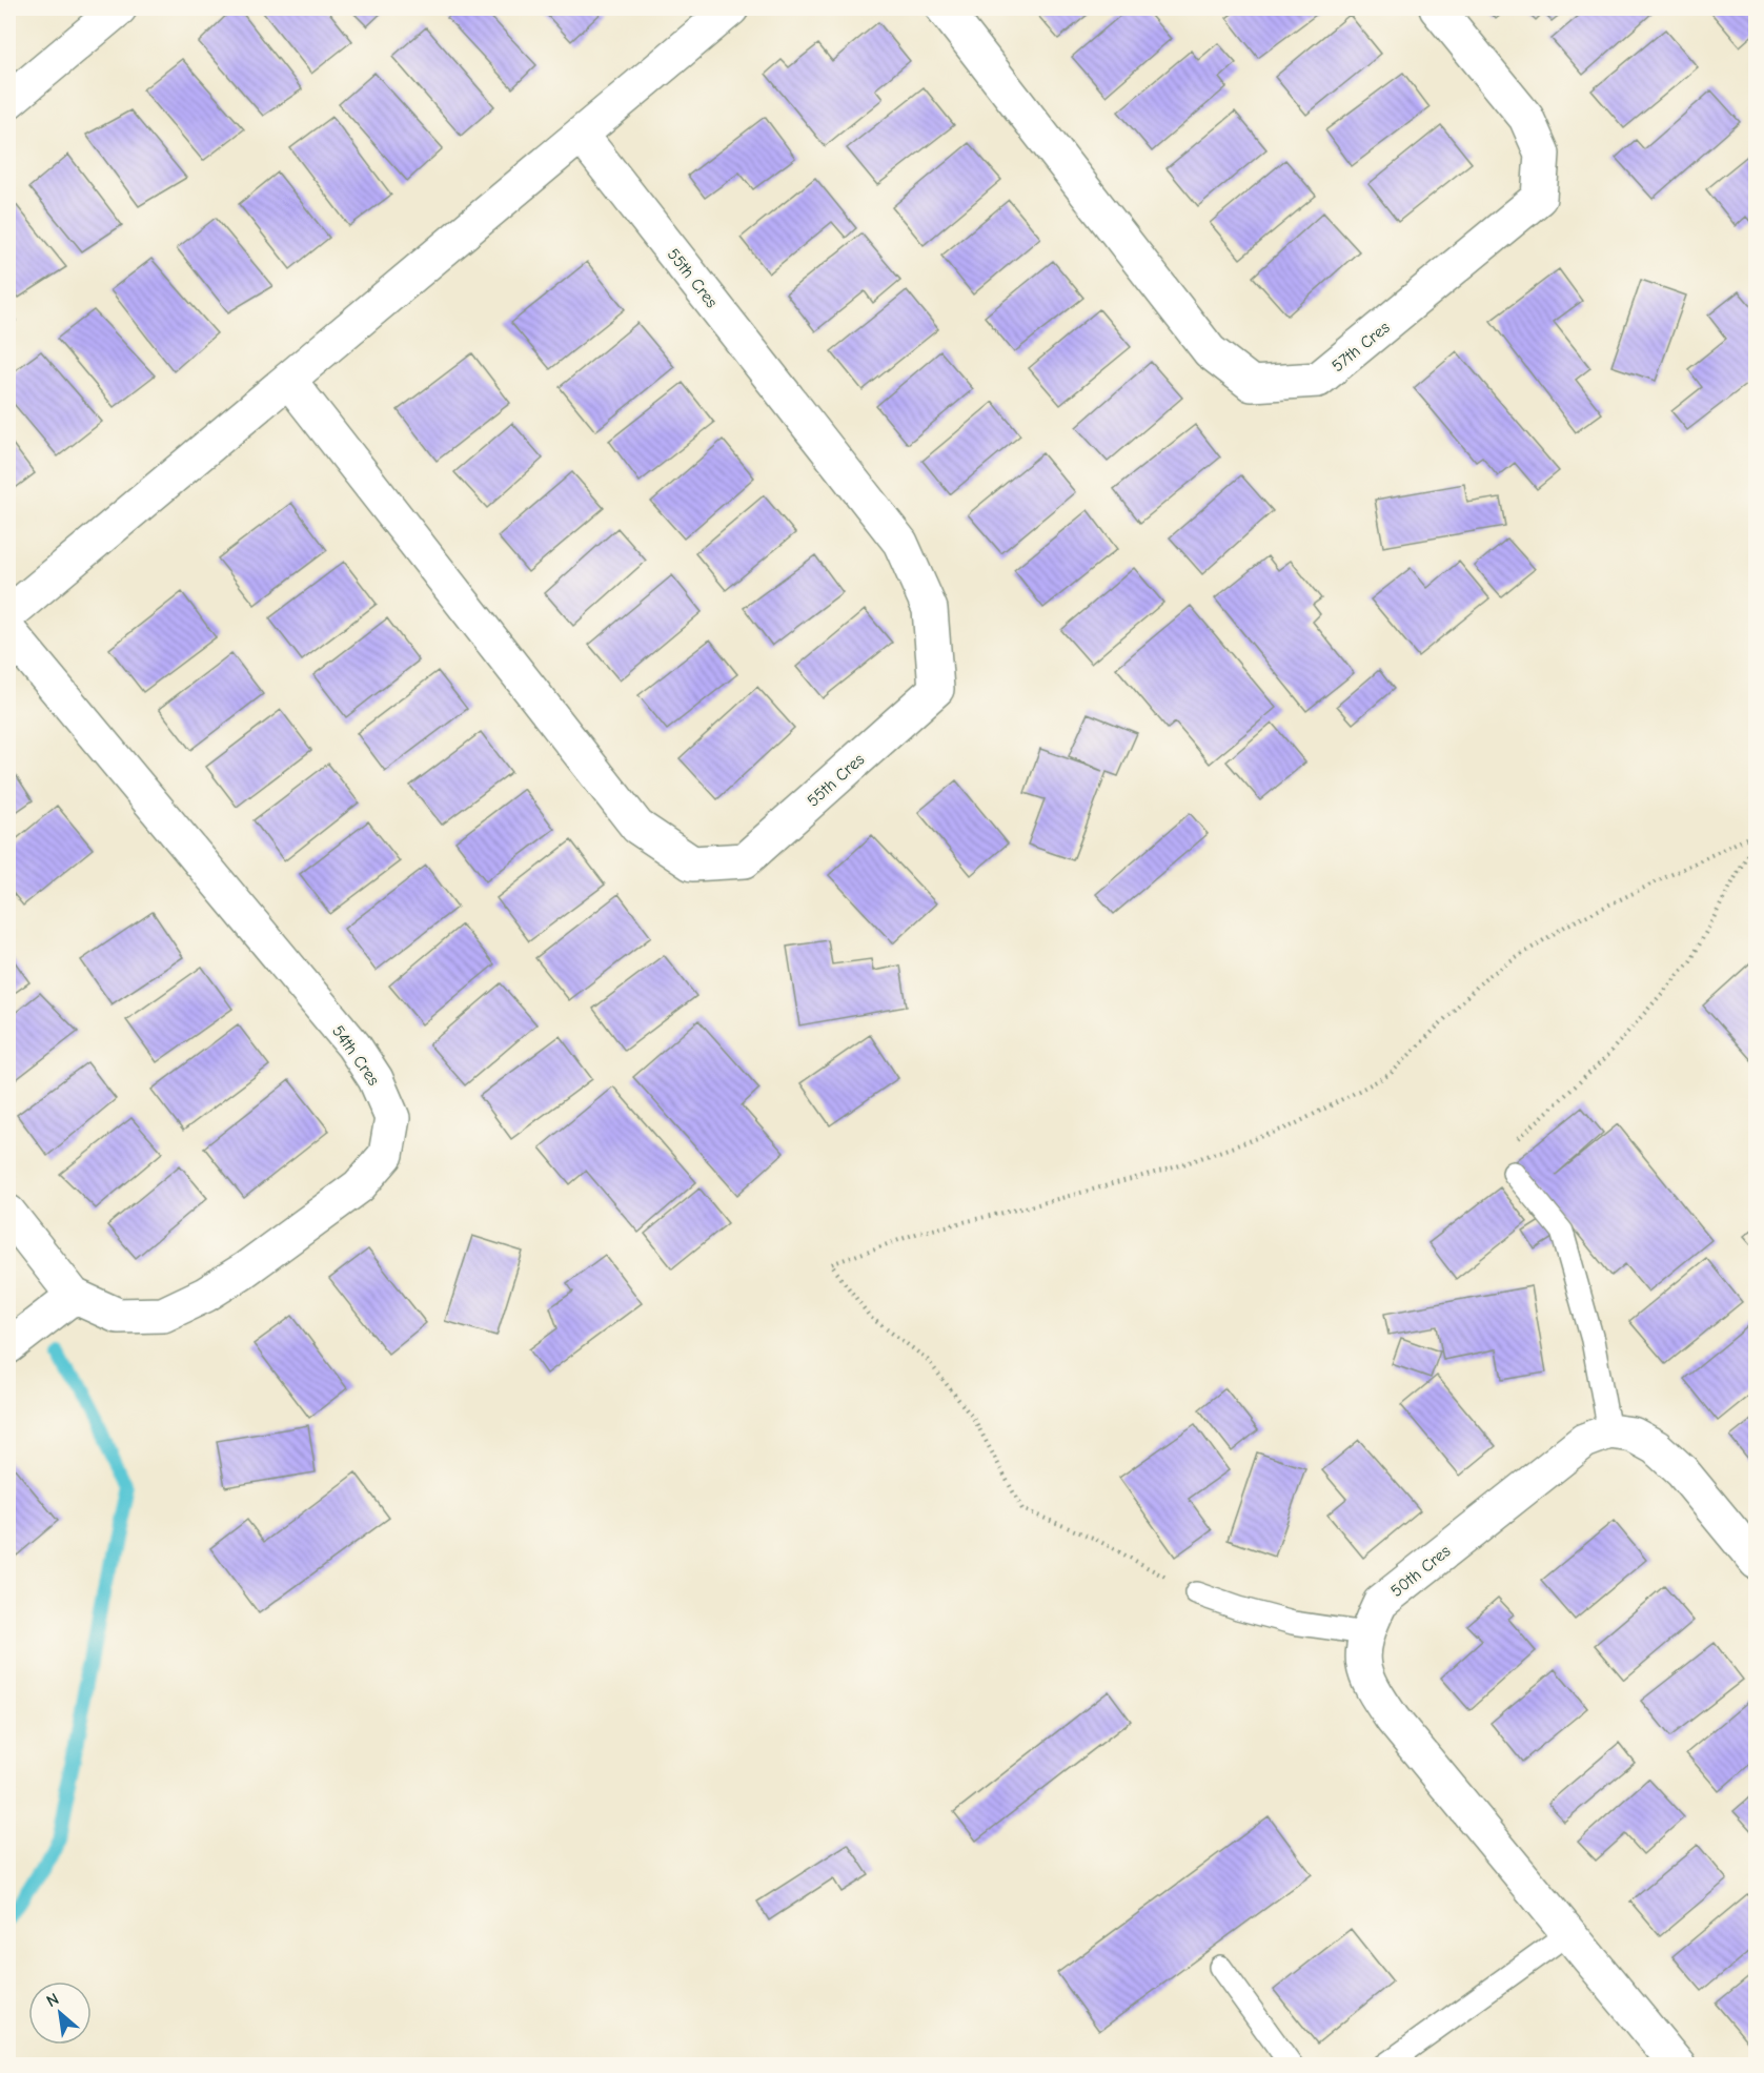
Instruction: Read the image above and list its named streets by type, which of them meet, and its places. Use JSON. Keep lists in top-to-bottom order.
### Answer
{
  "streets": {
    "street": [
      "55th Cres",
      "57th Cres",
      "54th Cres",
      "50th Cres"
    ]
  },
  "north": "top left"
}
